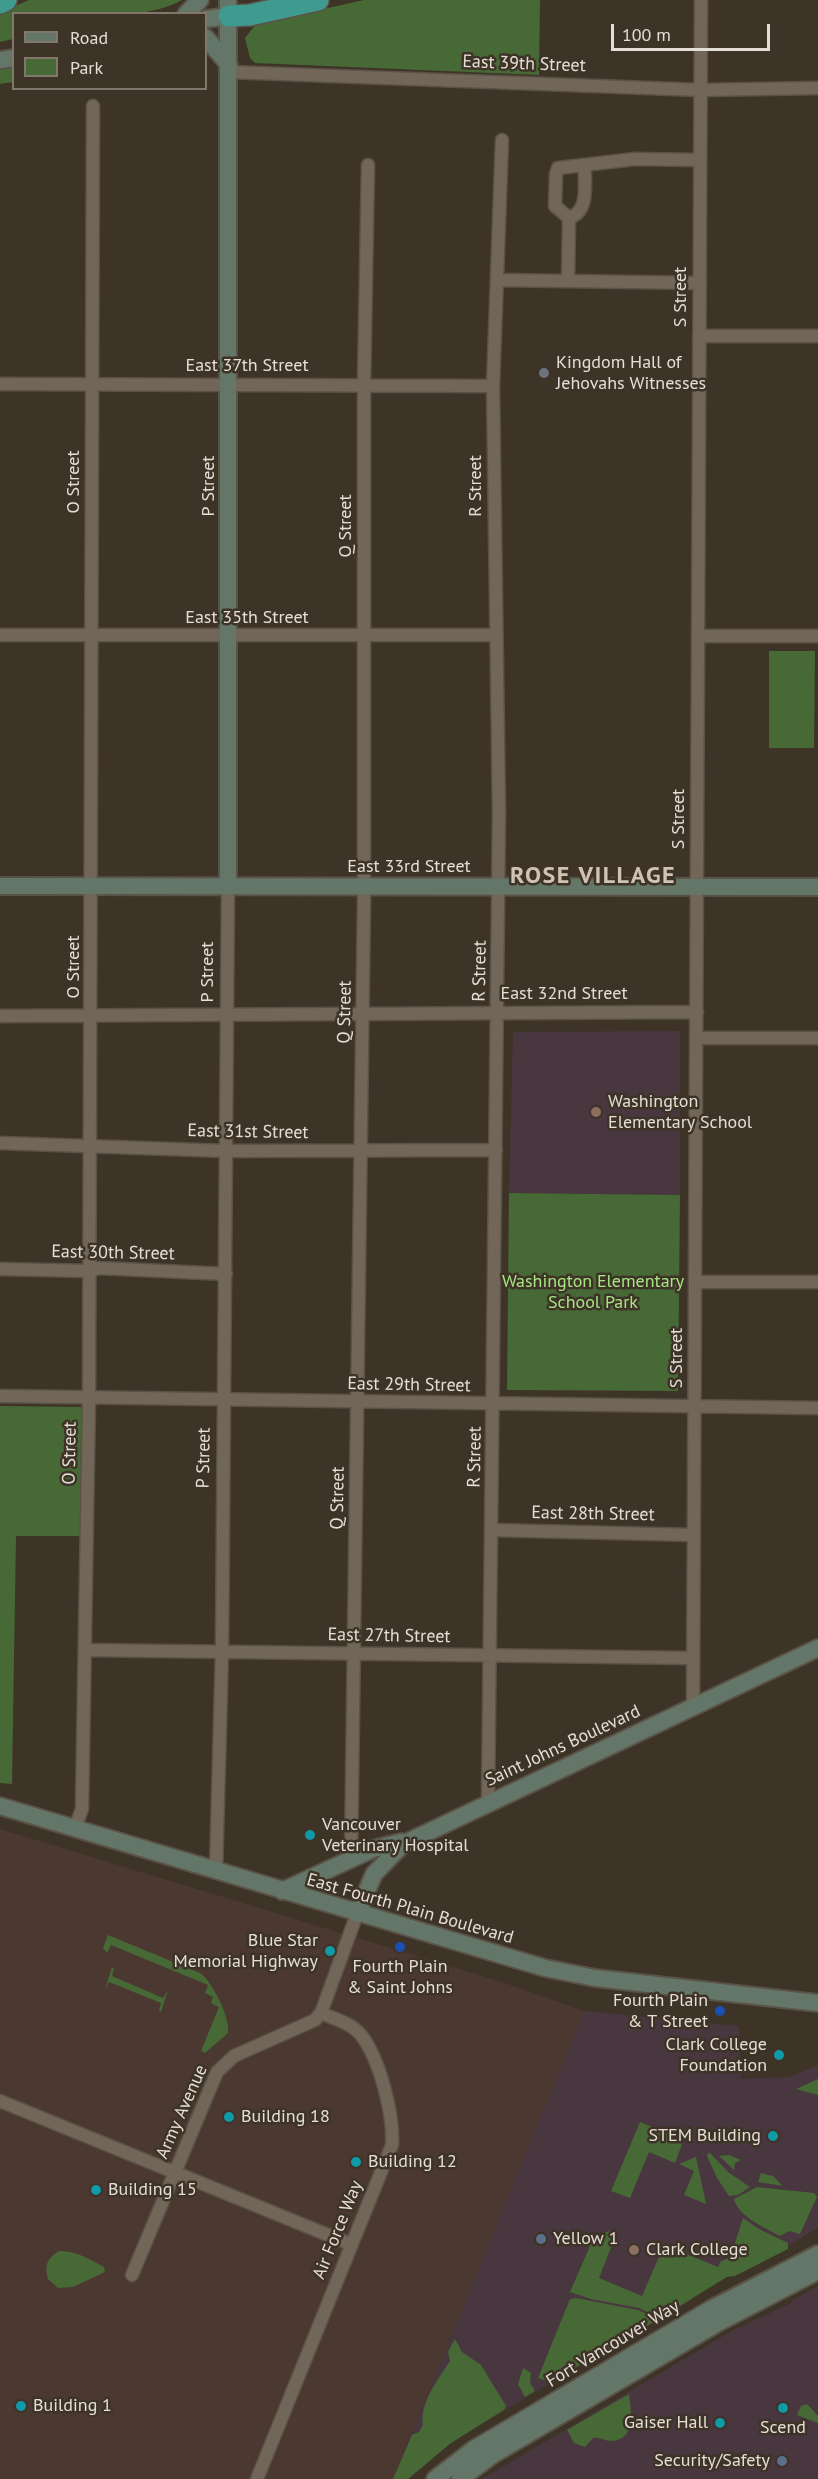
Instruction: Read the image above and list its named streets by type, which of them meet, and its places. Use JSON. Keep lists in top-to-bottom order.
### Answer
{
  "streets": {
    "street": [
      "East 39th Street",
      "S Street",
      "East 37th Street",
      "O Street",
      "P Street",
      "R Street",
      "Q Street",
      "East 35th Street",
      "East 33rd Street",
      "East 32nd Street",
      "East 31st Street",
      "East 30th Street",
      "East 29th Street",
      "East 28th Street",
      "East 27th Street",
      "Saint Johns Boulevard",
      "East Fourth Plain Boulevard",
      "Army Avenue",
      "Air Force Way",
      "Fort Vancouver Way"
    ]
  },
  "crossings": [
    ["East 39th Street", "S Street"],
    ["East 39th Street", "P Street"],
    ["S Street", "East 33rd Street"],
    ["S Street", "East 32nd Street"],
    ["S Street", "East 29th Street"],
    ["S Street", "East 28th Street"],
    ["S Street", "East 27th Street"],
    ["S Street", "Saint Johns Boulevard"],
    ["East 37th Street", "O Street"],
    ["East 37th Street", "P Street"],
    ["East 37th Street", "R Street"],
    ["East 37th Street", "Q Street"],
    ["O Street", "East 35th Street"],
    ["O Street", "East 33rd Street"],
    ["O Street", "East 32nd Street"],
    ["O Street", "East 31st Street"],
    ["O Street", "East 30th Street"],
    ["O Street", "East 29th Street"],
    ["O Street", "East 27th Street"],
    ["O Street", "East Fourth Plain Boulevard"],
    ["P Street", "East 35th Street"],
    ["P Street", "East 33rd Street"],
    ["P Street", "East 32nd Street"],
    ["P Street", "East 31st Street"],
    ["P Street", "East 30th Street"],
    ["P Street", "East 29th Street"],
    ["P Street", "East 27th Street"],
    ["P Street", "East Fourth Plain Boulevard"],
    ["R Street", "East 35th Street"],
    ["R Street", "East 33rd Street"],
    ["R Street", "East 32nd Street"],
    ["R Street", "East 31st Street"],
    ["R Street", "East 29th Street"],
    ["R Street", "East 28th Street"],
    ["R Street", "East 27th Street"],
    ["R Street", "Saint Johns Boulevard"],
    ["Q Street", "East 35th Street"],
    ["Q Street", "East 33rd Street"],
    ["Q Street", "East 32nd Street"],
    ["Q Street", "East 31st Street"],
    ["Q Street", "East 29th Street"],
    ["Q Street", "East 27th Street"],
    ["Saint Johns Boulevard", "East Fourth Plain Boulevard"],
    ["Army Avenue", "Air Force Way"]
  ],
  "districts": ["ROSE VILLAGE"],
  "parks": ["Washington Elementary School Park"],
  "places": [
    "Kingdom Hall of Jehovahs Witnesses",
    "Washington Elementary School",
    "Vancouver Veterinary Hospital",
    "Fourth Plain & Saint Johns",
    "Blue Star Memorial Highway",
    "Fourth Plain & T Street",
    "Clark College Foundation",
    "Building 18",
    "STEM Building",
    "Building 12",
    "Building 15",
    "Yellow 1",
    "Clark College",
    "Building 1",
    "Scend",
    "Gaiser Hall",
    "Security/Safety"
  ],
  "legend": ["Road", "Park"],
  "scale_bar": "100 m"
}
